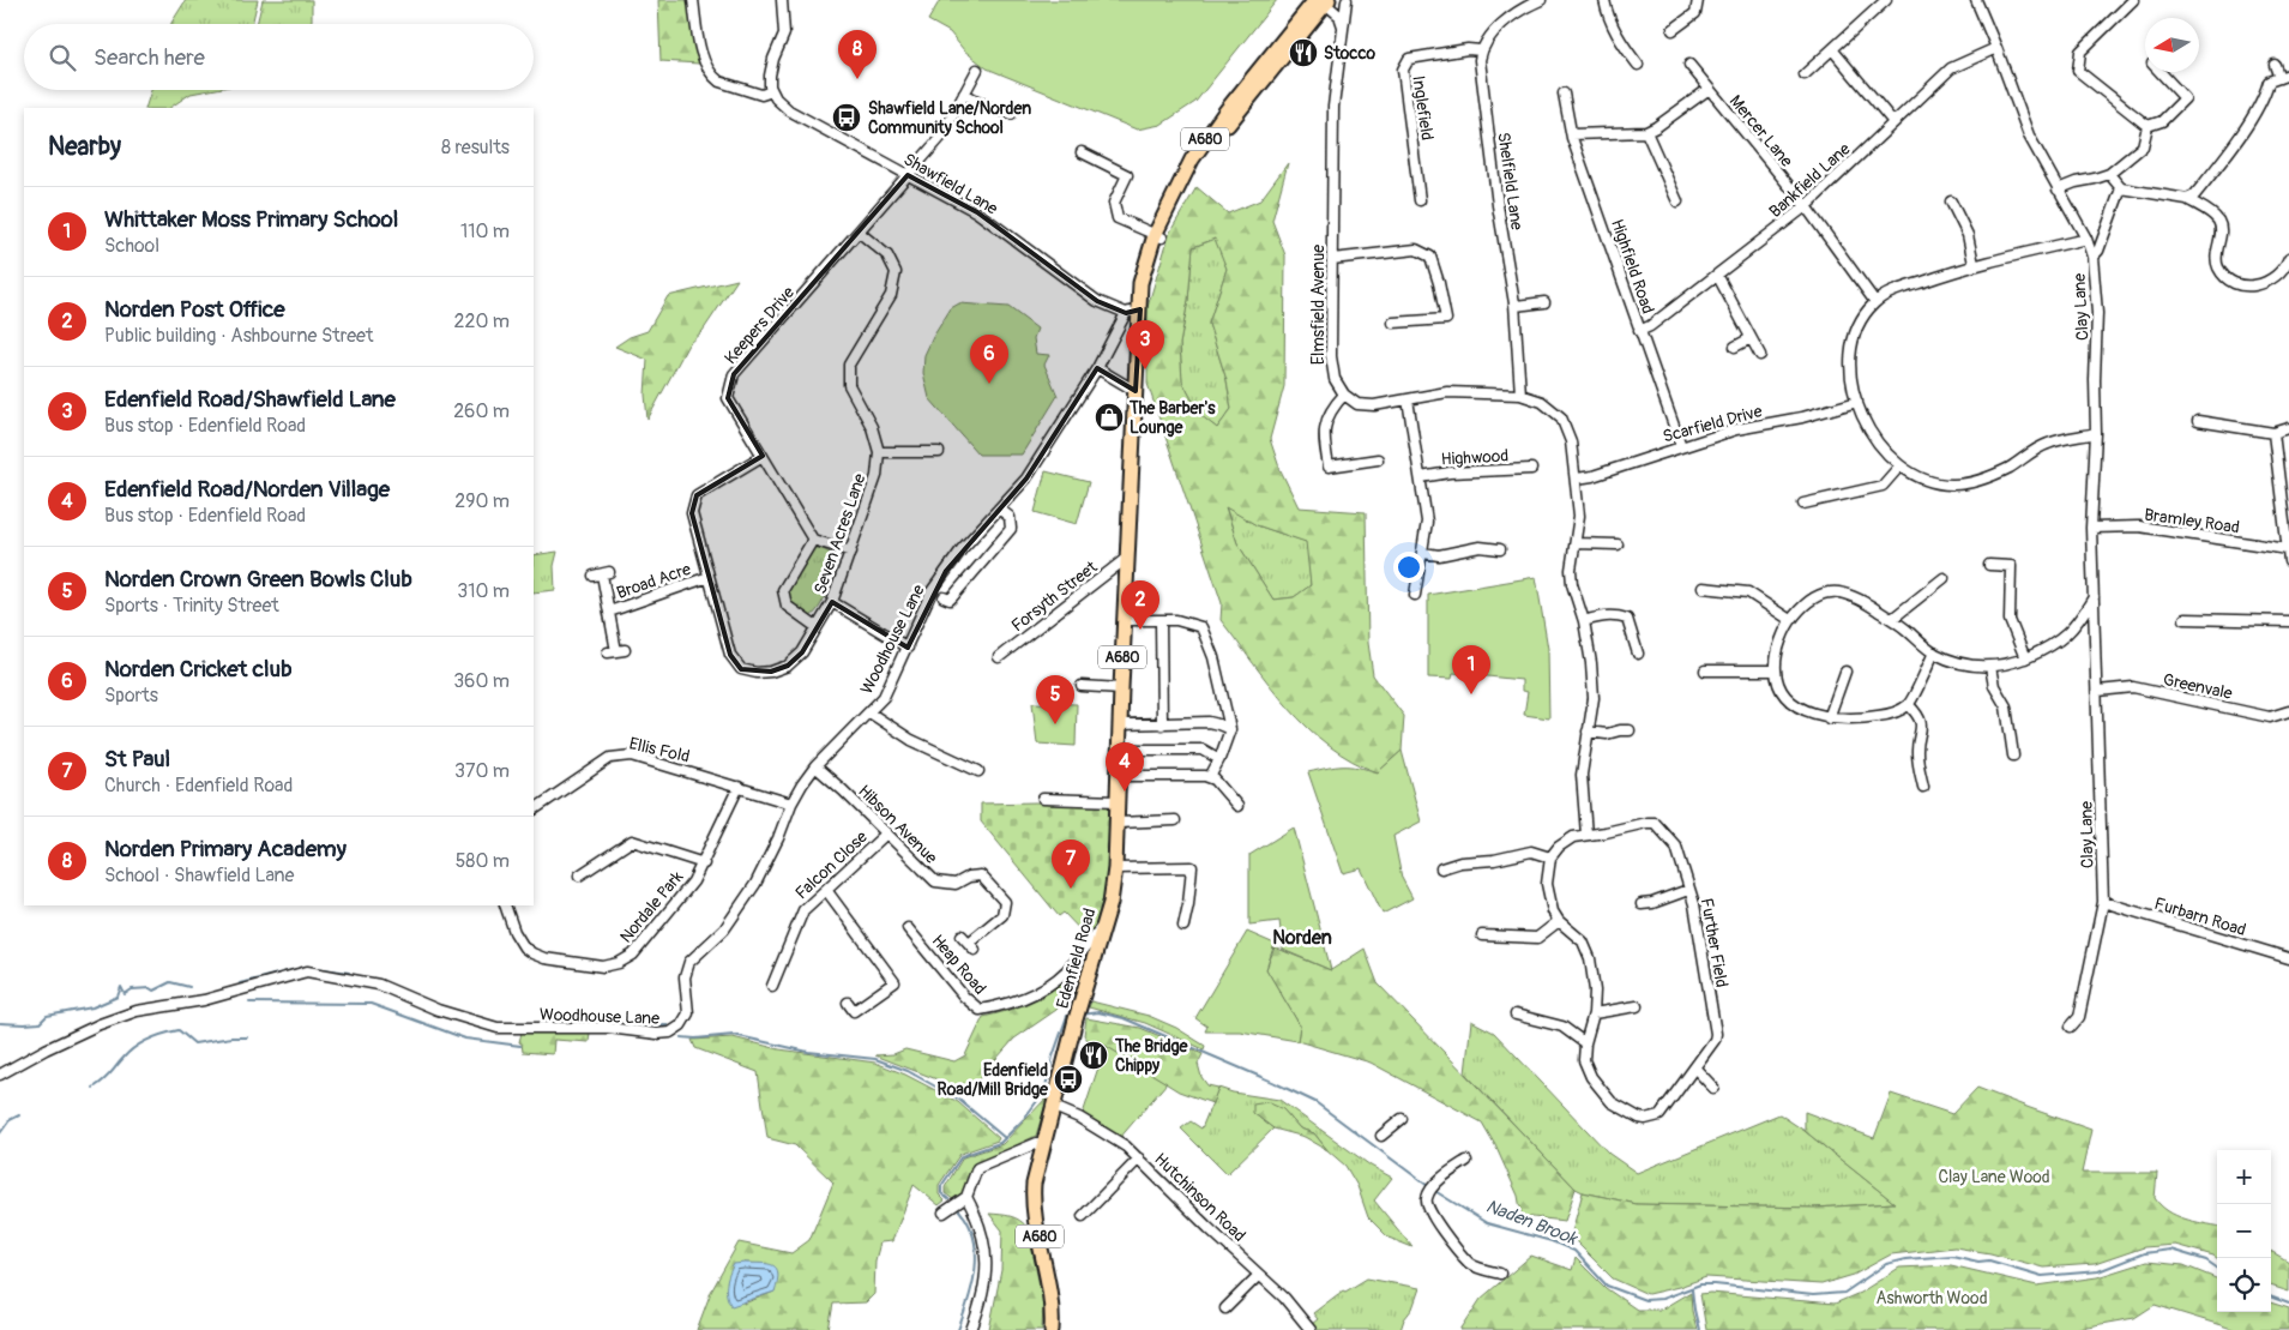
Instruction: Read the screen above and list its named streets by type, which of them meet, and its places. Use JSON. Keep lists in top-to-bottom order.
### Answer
{
  "streets": {
    "main road": ["A680", "Edenfield Road"],
    "street": [
      "Inglefield",
      "Mercer Lane",
      "Bankfield Lane",
      "Shelfield Lane",
      "Shawfield Lane",
      "Highfield Road",
      "Elmsfield Avenue",
      "Clay Lane",
      "Keepers Drive",
      "Scarfield Drive",
      "Highwood",
      "Bramley Road",
      "Seven Acres Lane",
      "Broad Acre",
      "Forsyth Street",
      "Woodhouse Lane",
      "Greenvale",
      "Ellis Fold",
      "Hibson Avenue",
      "Falcon Close",
      "Nordale Park",
      "Furbarn Road",
      "Further Field",
      "Heap Road",
      "Hutchinson Road"
    ]
  },
  "crossings": [
    ["Inglefield", "Shelfield Lane"],
    ["Mercer Lane", "Bankfield Lane"],
    ["Bankfield Lane", "Highfield Road"],
    ["Bankfield Lane", "Clay Lane"],
    ["Shawfield Lane", "Keepers Drive"],
    ["Shawfield Lane", "Woodhouse Lane"],
    ["Highfield Road", "Scarfield Drive"],
    ["Clay Lane", "Bramley Road"],
    ["Clay Lane", "Greenvale"],
    ["Clay Lane", "Furbarn Road"],
    ["Keepers Drive", "Seven Acres Lane"],
    ["Seven Acres Lane", "Broad Acre"],
    ["Forsyth Street", "Edenfield Road"],
    ["Woodhouse Lane", "Ellis Fold"],
    ["Woodhouse Lane", "Hibson Avenue"],
    ["Ellis Fold", "Nordale Park"],
    ["Hibson Avenue", "Falcon Close"],
    ["Edenfield Road", "Heap Road"],
    ["Edenfield Road", "Hutchinson Road"]
  ],
  "districts": ["Norden"],
  "water": ["Naden Brook"],
  "parks": ["Clay Lane Wood", "Ashworth Wood"],
  "places": {
    "restaurant": ["Stocco", "The Bridge Chippy"],
    "bus stop": ["Shawfield Lane/Norden Community School", "Edenfield Road/Mill Bridge"],
    "shop": ["The Barber's Lounge"]
  },
  "north": "left",
  "page": {
    "search": "Search here",
    "pins": [
      "8",
      "3",
      "6",
      "2",
      "1",
      "5",
      "4",
      "7"
    ],
    "heading": ["Nearby", "8 results"],
    "list": [
      {
        "mark": "1",
        "name": "Whittaker Moss Primary School",
        "note": "School",
        "value": "110 m"
      },
      {
        "mark": "2",
        "name": "Norden Post Office",
        "note": "Public building · Ashbourne Street",
        "value": "220 m"
      },
      {
        "mark": "3",
        "name": "Edenfield Road/Shawfield Lane",
        "note": "Bus stop · Edenfield Road",
        "value": "260 m"
      },
      {
        "mark": "4",
        "name": "Edenfield Road/Norden Village",
        "note": "Bus stop · Edenfield Road",
        "value": "290 m"
      },
      {
        "mark": "5",
        "name": "Norden Crown Green Bowls Club",
        "note": "Sports · Trinity Street",
        "value": "310 m"
      },
      {
        "mark": "6",
        "name": "Norden Cricket club",
        "note": "Sports",
        "value": "360 m"
      },
      {
        "mark": "7",
        "name": "St Paul",
        "note": "Church · Edenfield Road",
        "value": "370 m"
      },
      {
        "mark": "8",
        "name": "Norden Primary Academy",
        "note": "School · Shawfield Lane",
        "value": "580 m"
      }
    ],
    "map_buttons": ["+", "−"]
  }
}
